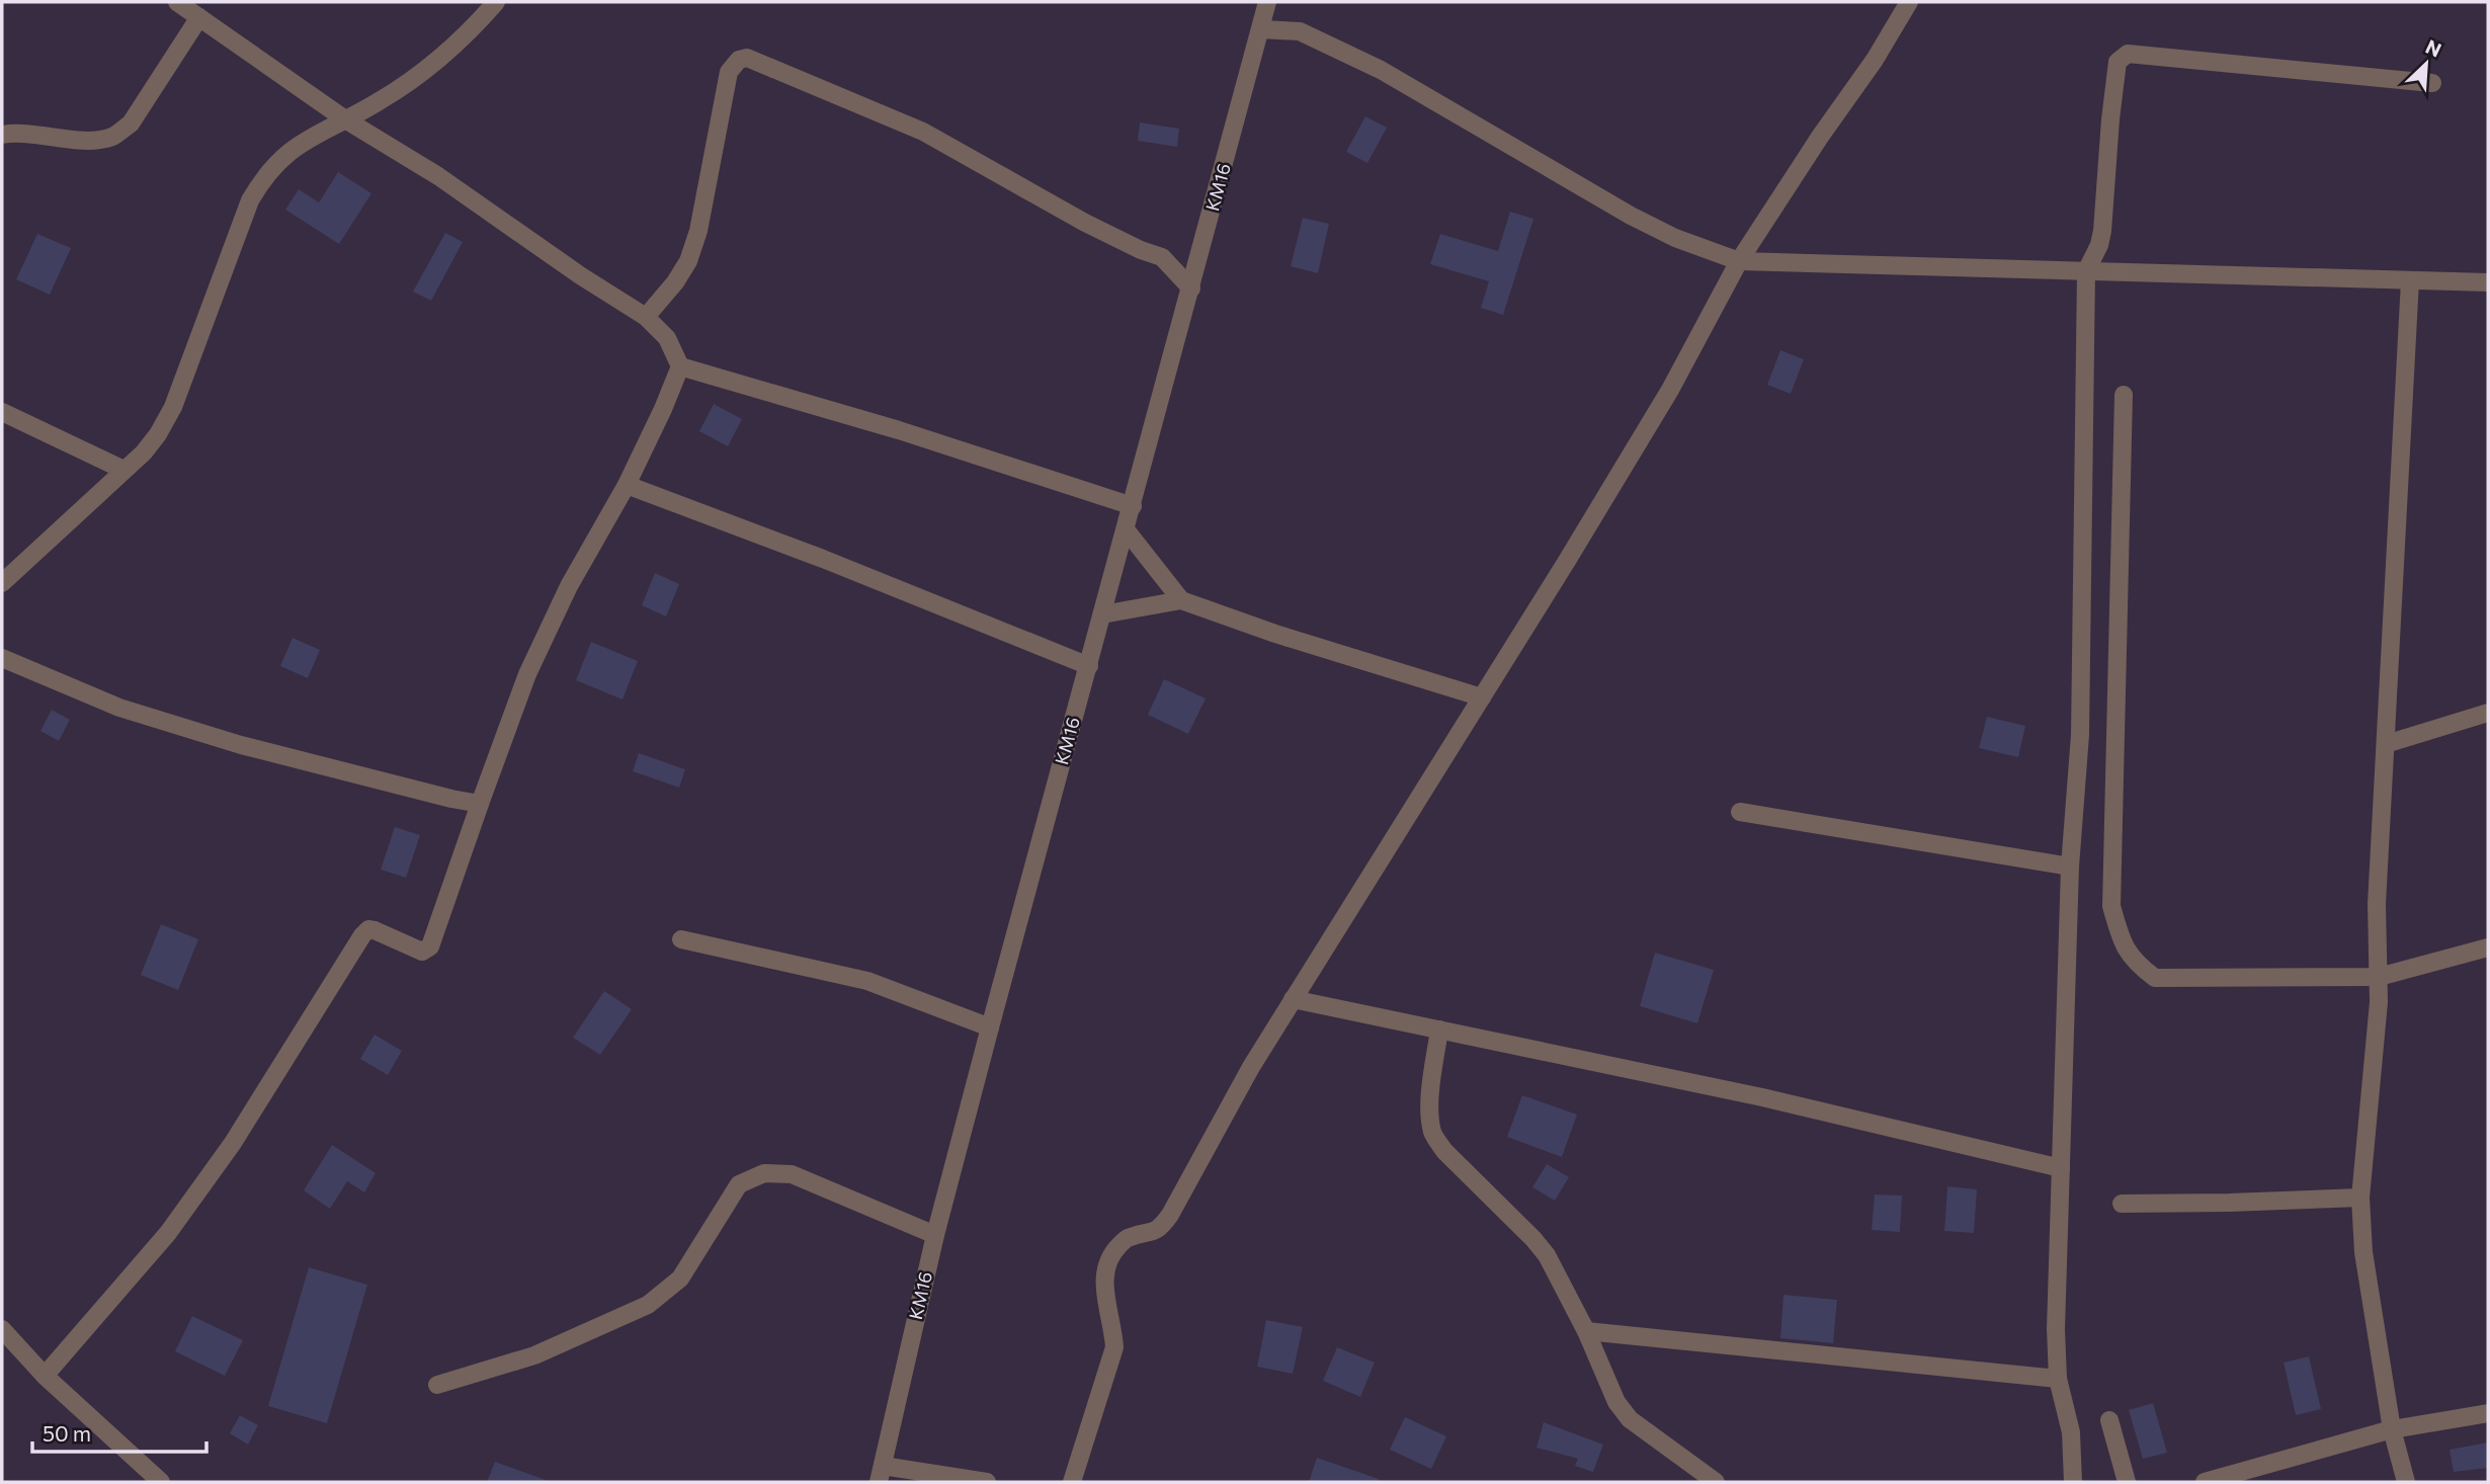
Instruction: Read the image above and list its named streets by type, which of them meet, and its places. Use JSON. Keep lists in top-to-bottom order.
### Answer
{
  "streets": {
    "street": ["KM16"]
  },
  "scale_bar": "50 m",
  "north": "top right"
}
